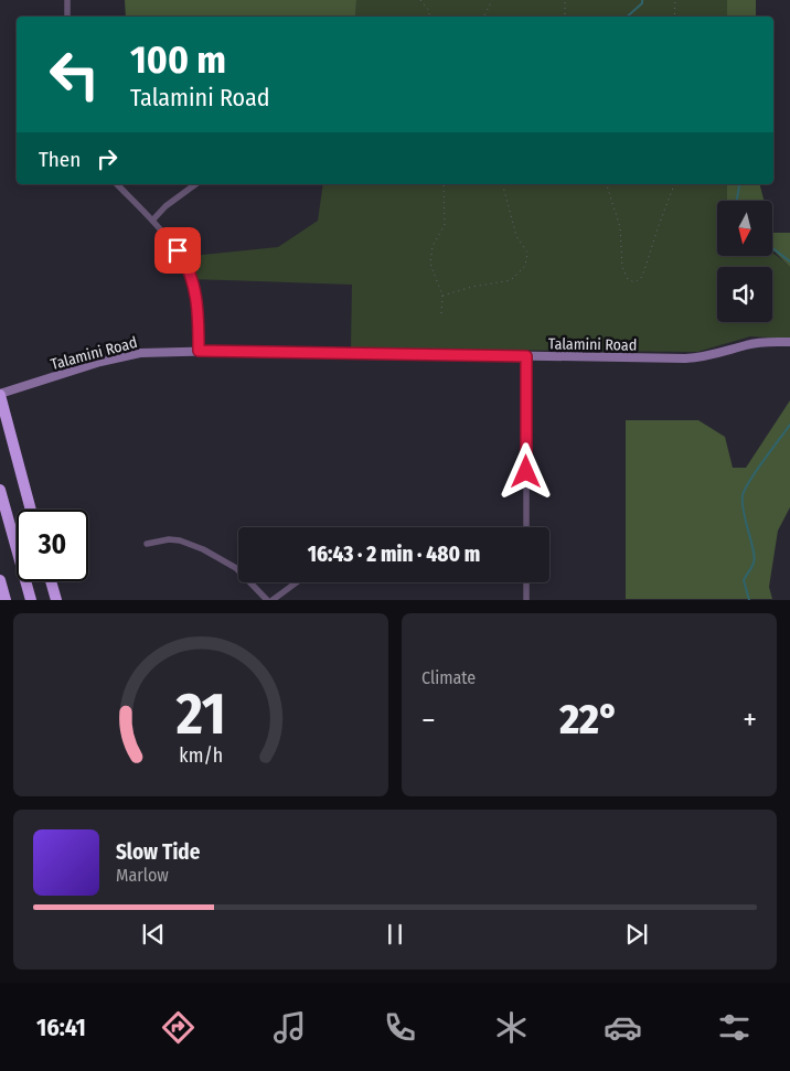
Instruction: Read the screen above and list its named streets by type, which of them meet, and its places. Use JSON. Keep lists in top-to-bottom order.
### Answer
{
  "streets": {
    "street": ["Talamini Road"]
  },
  "north": "bottom",
  "page": {
    "turn": ["100 m", "Talamini Road"],
    "then": "Then",
    "limit": "30",
    "trip": "16:43 · 2 min · 480 m",
    "tile": "Climate",
    "heat": ["−", "22°", "+"],
    "song": ["Slow Tide", "Marlow"],
    "tabs": "16:41",
    "gauge": ["21", "km/h"]
  }
}
